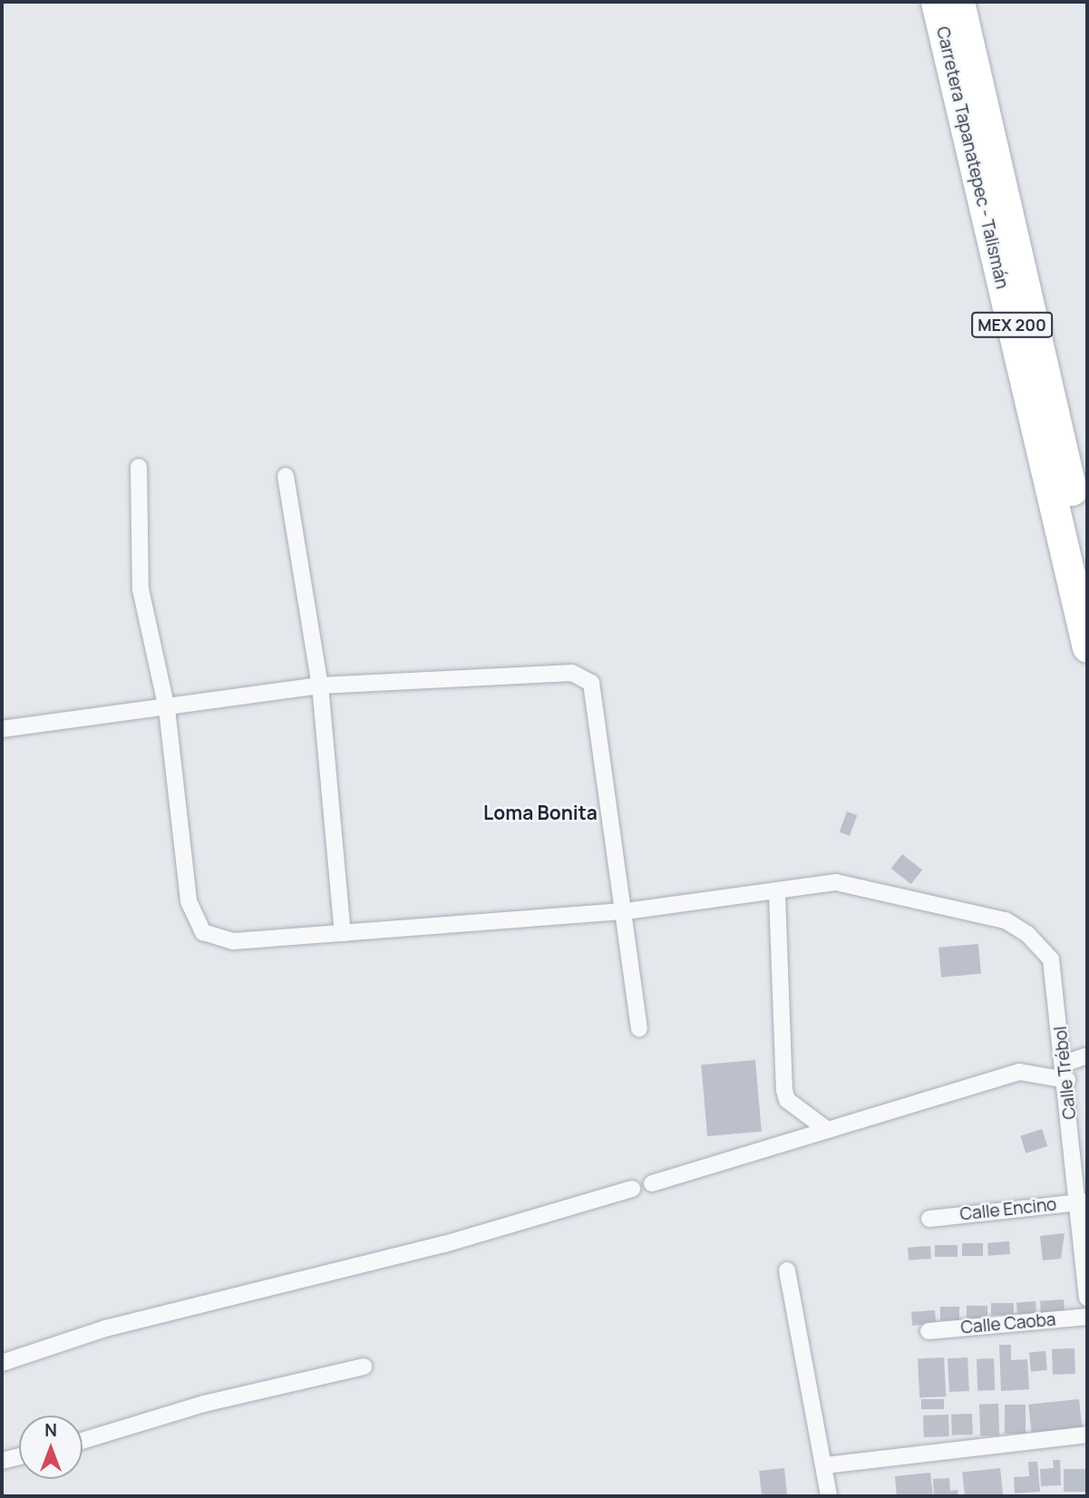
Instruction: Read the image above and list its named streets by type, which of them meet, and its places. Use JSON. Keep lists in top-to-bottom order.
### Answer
{
  "streets": {
    "highway": ["Carretera Tapanatepec - Talismán", "MEX 200"],
    "street": ["Calle Trébol", "Calle Encino", "Calle Caoba"]
  },
  "crossings": [
    ["Calle Trébol", "Calle Encino"]
  ],
  "districts": ["Loma Bonita"],
  "north": "top"
}
